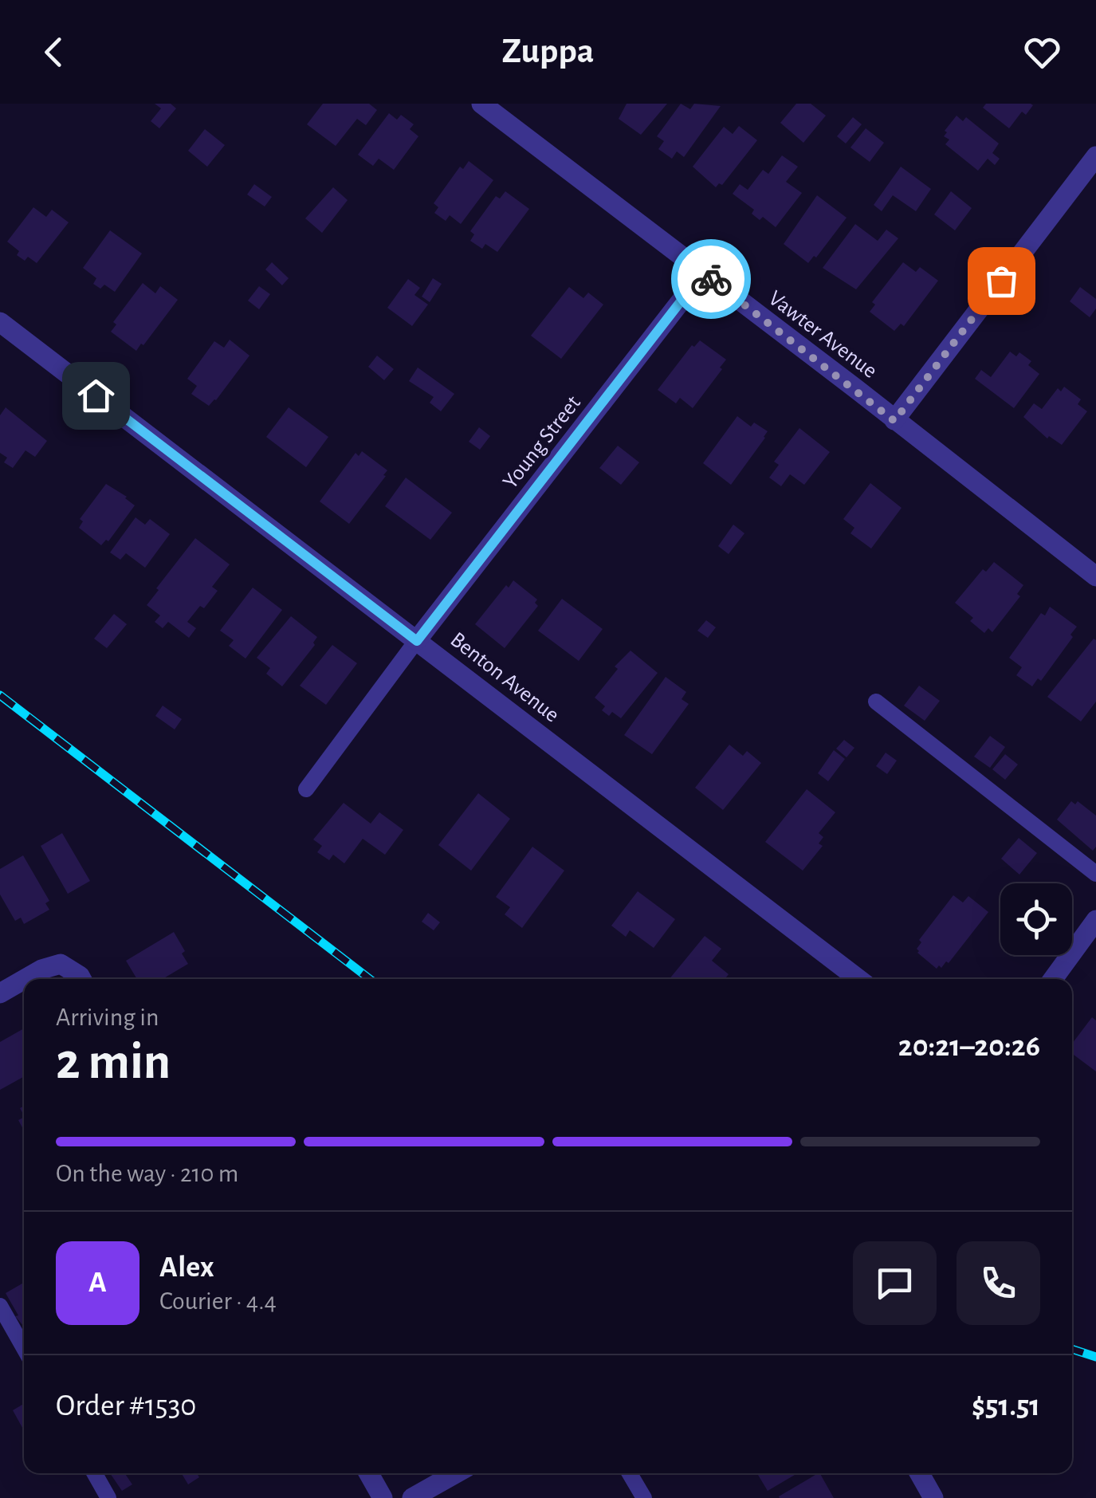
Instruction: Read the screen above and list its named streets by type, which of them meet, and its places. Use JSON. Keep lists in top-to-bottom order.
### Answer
{
  "streets": {
    "street": ["Vawter Avenue", "Young Street", "Benton Avenue"]
  },
  "crossings": [
    ["Vawter Avenue", "Young Street"],
    ["Young Street", "Benton Avenue"]
  ],
  "page": {
    "header": "Zuppa",
    "heading": ["2 min", "Arriving in", "20:21–20:26"],
    "panel": [
      "Alex",
      "Courier · 4.4",
      "Order #1530",
      "$51.51"
    ],
    "bar": "On the way · 210 m",
    "round": "A"
  }
}
